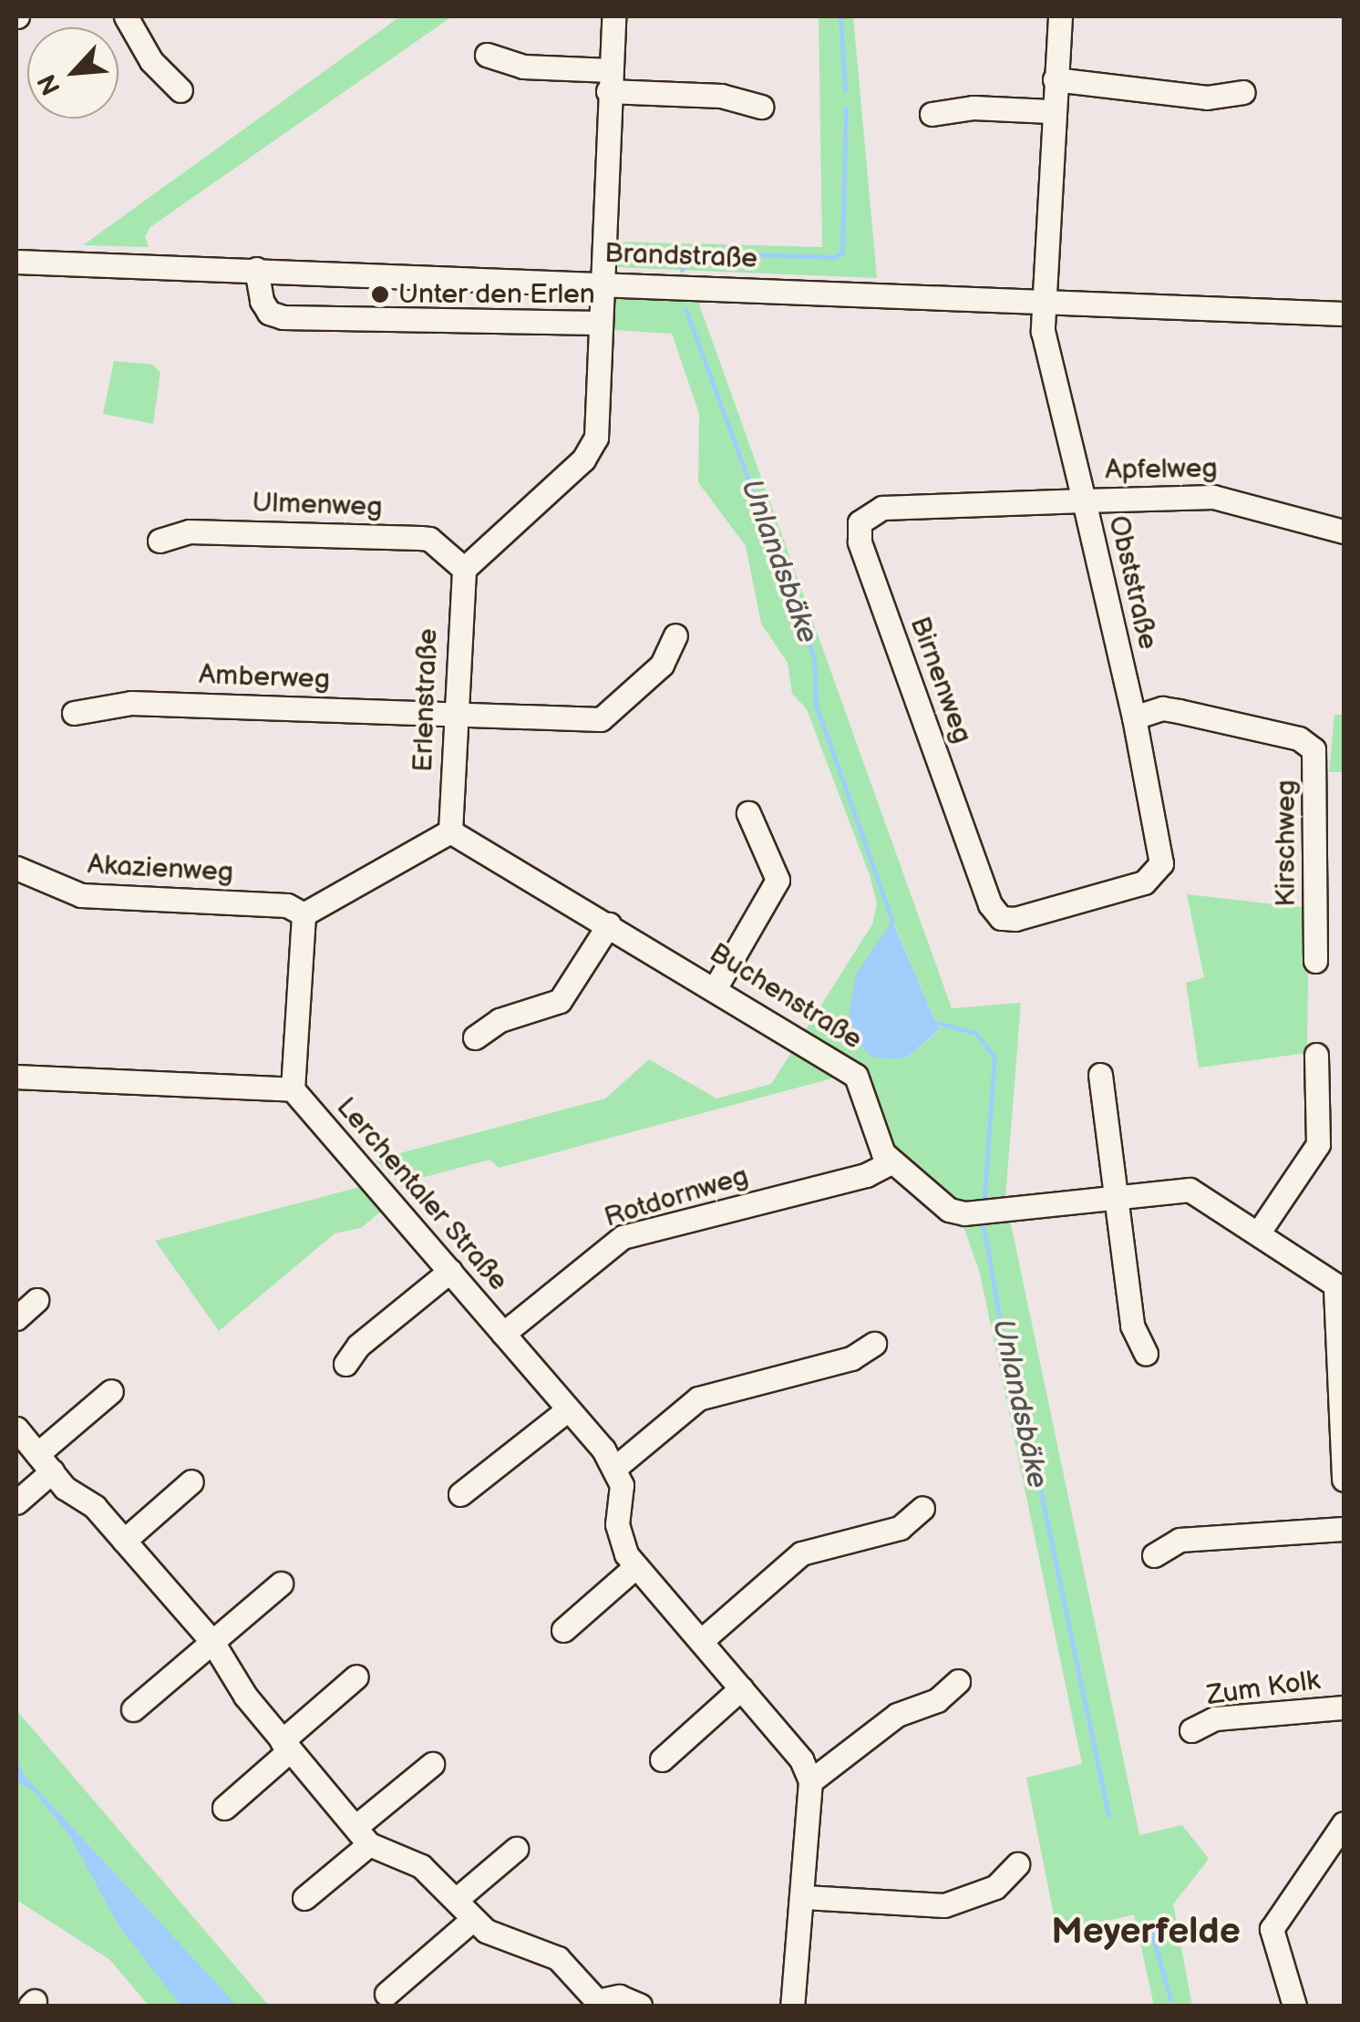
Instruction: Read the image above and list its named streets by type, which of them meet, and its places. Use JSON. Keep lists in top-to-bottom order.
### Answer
{
  "streets": {
    "street": [
      "Brandstraße",
      "Apfelweg",
      "Ulmenweg",
      "Obststraße",
      "Amberweg",
      "Birnenweg",
      "Erlenstraße",
      "Kirschweg",
      "Akazienweg",
      "Buchenstraße",
      "Lerchentaler Straße",
      "Rotdornweg",
      "Zum Kolk"
    ]
  },
  "crossings": [
    ["Brandstraße", "Obststraße"],
    ["Apfelweg", "Obststraße"],
    ["Apfelweg", "Birnenweg"],
    ["Ulmenweg", "Erlenstraße"],
    ["Obststraße", "Birnenweg"],
    ["Obststraße", "Kirschweg"],
    ["Amberweg", "Erlenstraße"],
    ["Erlenstraße", "Buchenstraße"],
    ["Buchenstraße", "Rotdornweg"],
    ["Lerchentaler Straße", "Rotdornweg"]
  ],
  "districts": ["Meyerfelde"],
  "water": ["Unlandsbäke"],
  "places": ["Unter den Erlen"],
  "north": "bottom left"
}
